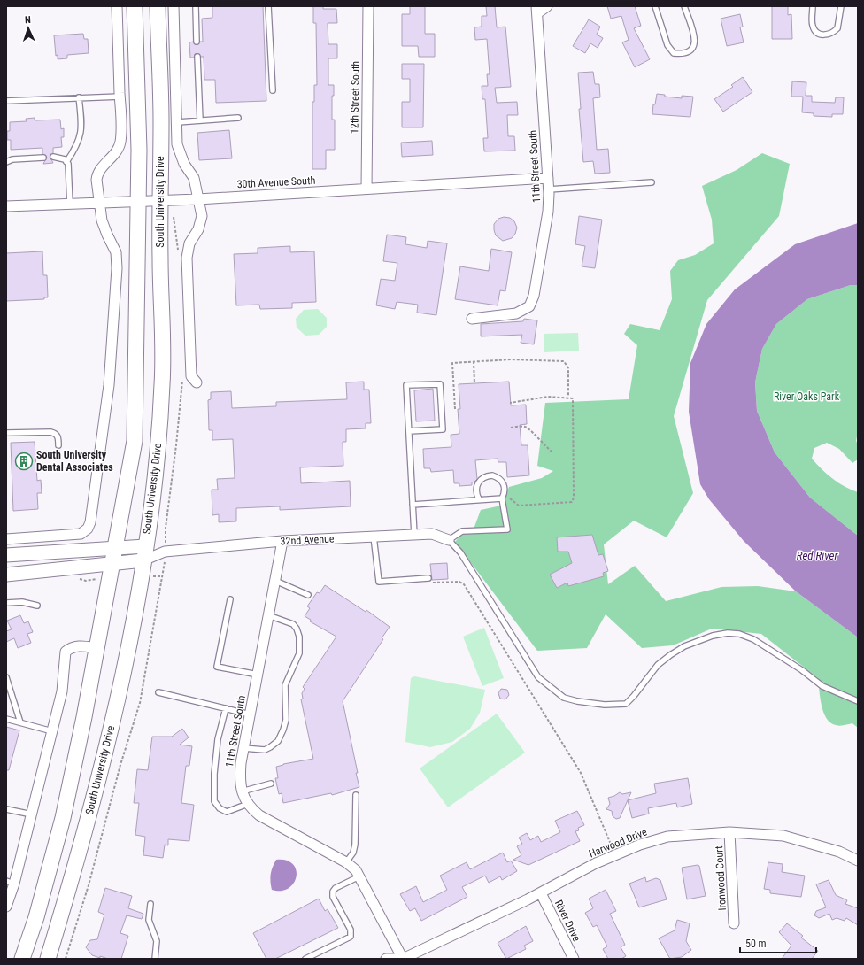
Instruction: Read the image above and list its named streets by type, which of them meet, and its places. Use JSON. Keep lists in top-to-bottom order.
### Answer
{
  "streets": {
    "main road": ["South University Drive", "32nd Avenue"],
    "street": [
      "12th Street South",
      "11th Street South",
      "30th Avenue South",
      "Harwood Drive",
      "Ironwood Court",
      "River Drive"
    ]
  },
  "crossings": [
    ["12th Street South", "30th Avenue South"],
    ["11th Street South", "30th Avenue South"],
    ["11th Street South", "32nd Avenue"],
    ["11th Street South", "Harwood Drive"],
    ["30th Avenue South", "South University Drive"],
    ["South University Drive", "32nd Avenue"],
    ["Harwood Drive", "Ironwood Court"],
    ["Harwood Drive", "River Drive"]
  ],
  "water": ["Red River"],
  "parks": ["River Oaks Park"],
  "places": {
    "building": ["South University Dental Associates"]
  },
  "scale_bar": "50 m",
  "north": "top"
}
